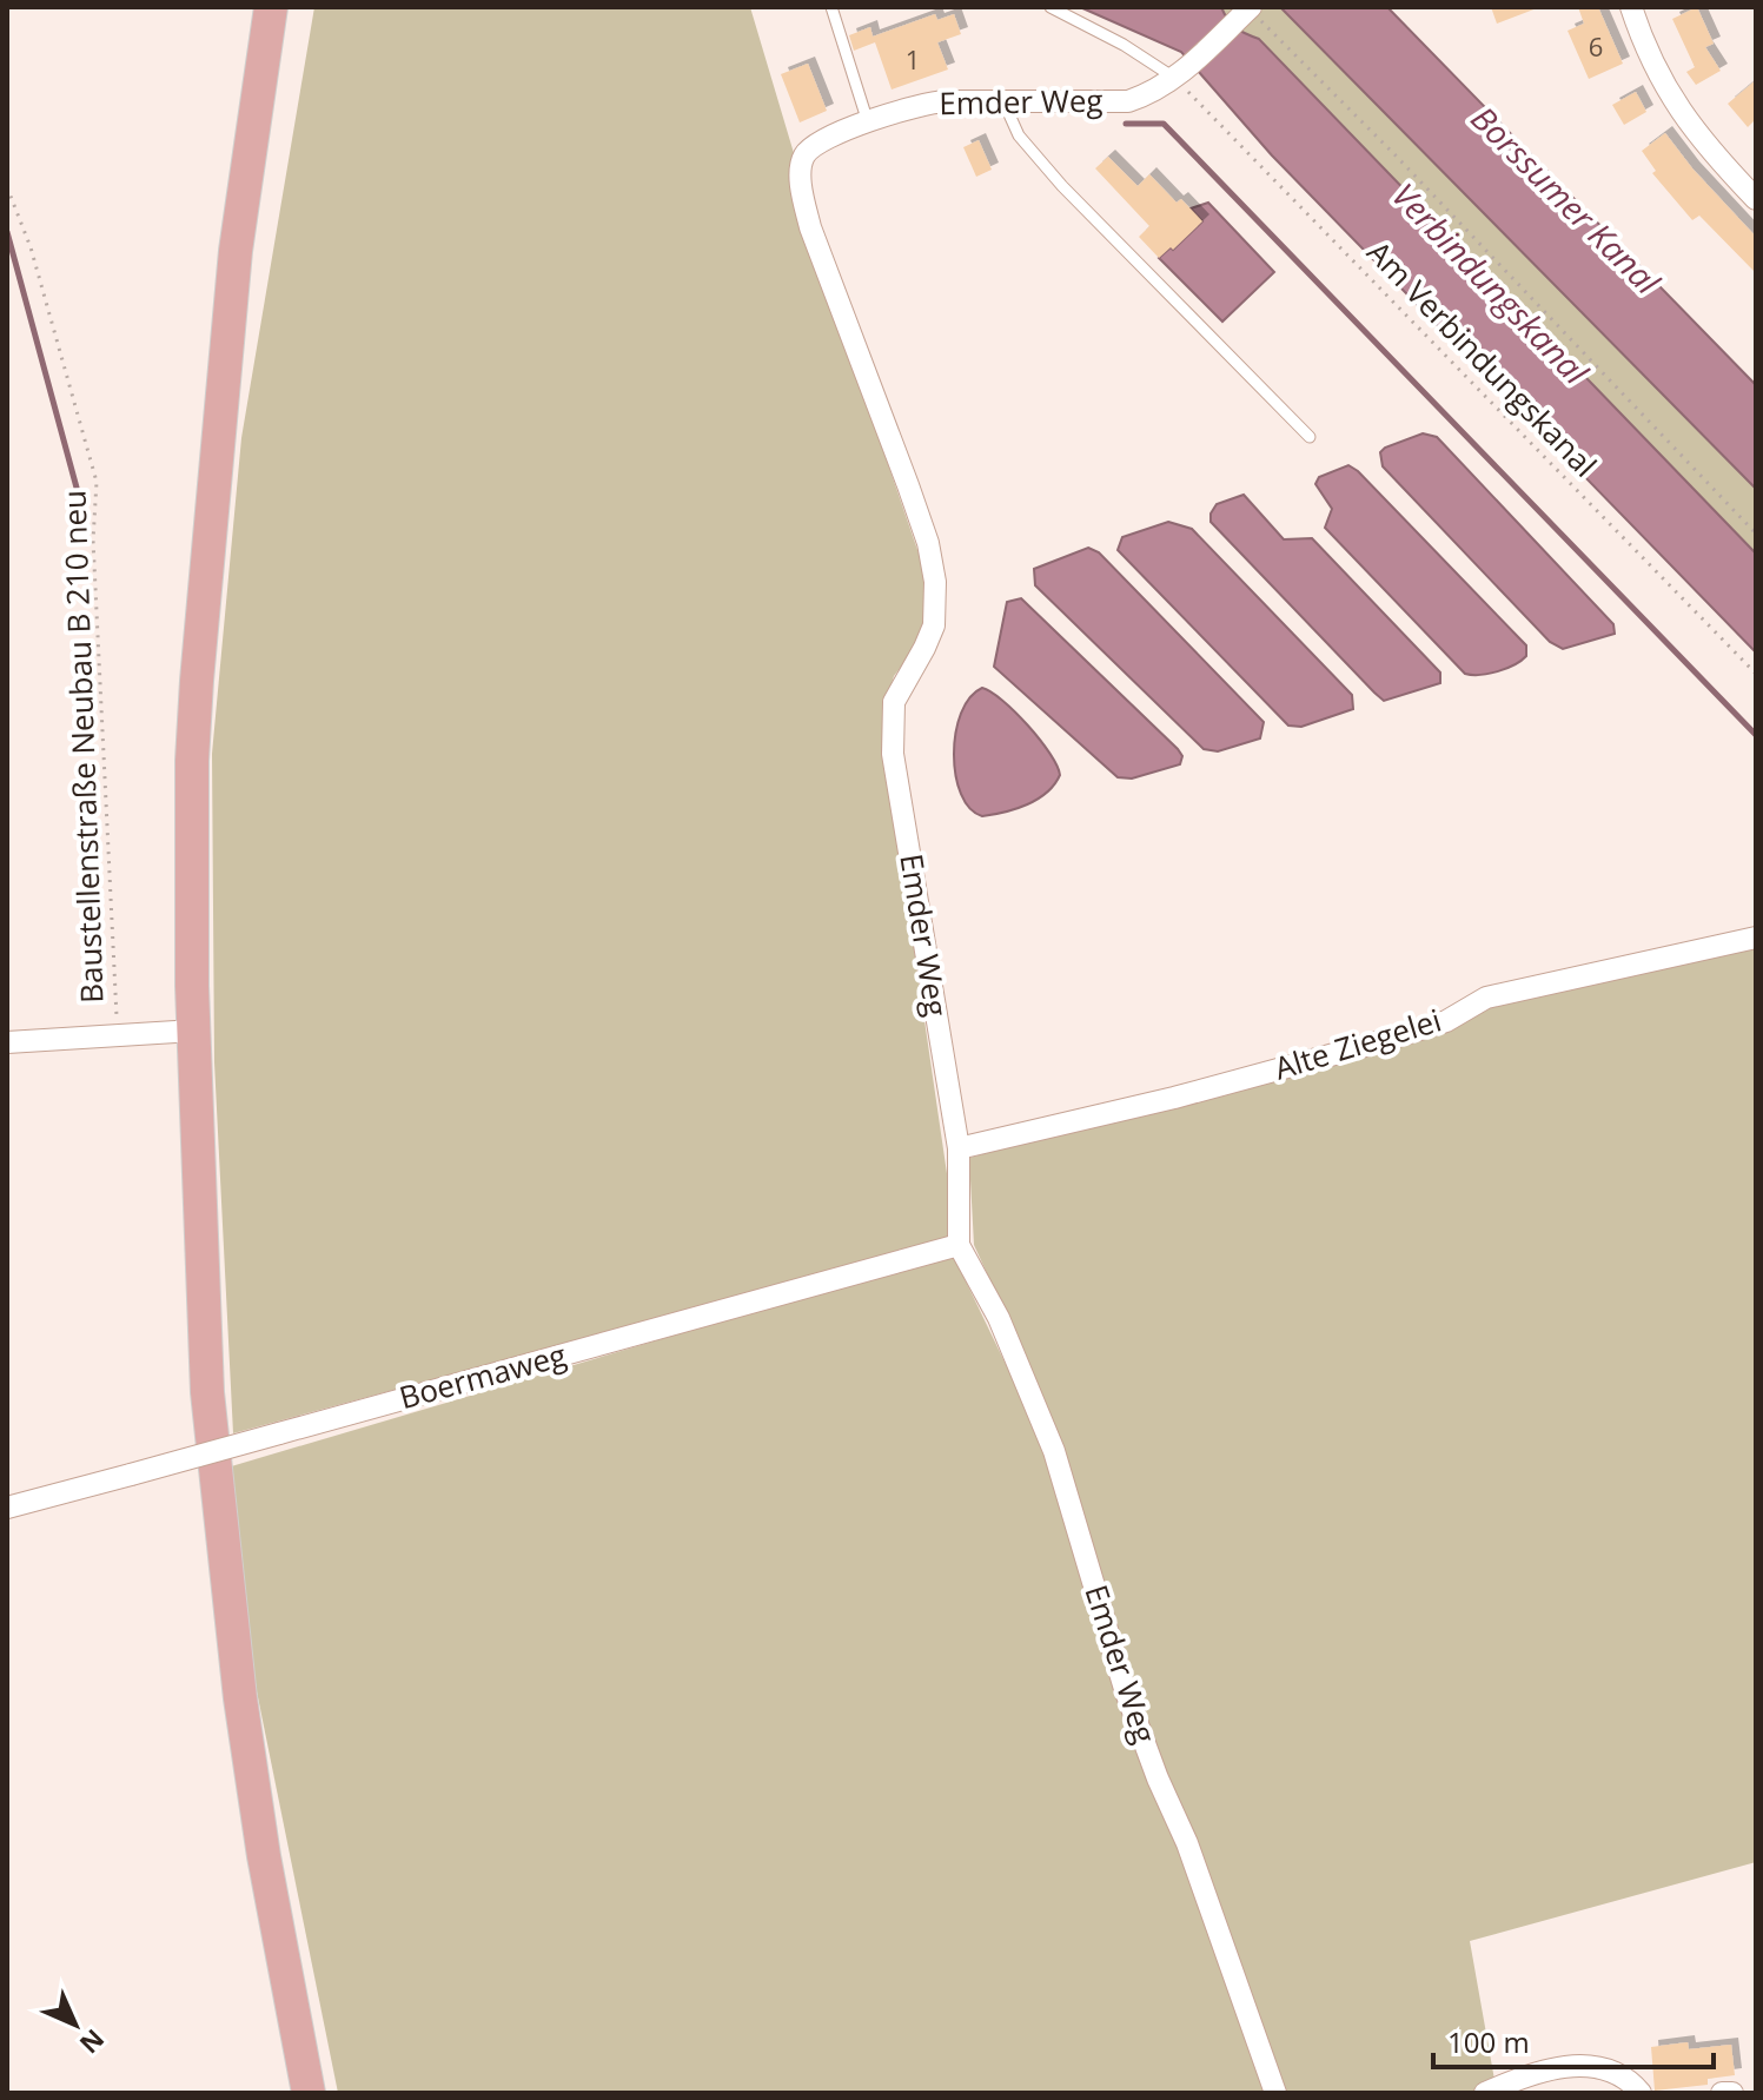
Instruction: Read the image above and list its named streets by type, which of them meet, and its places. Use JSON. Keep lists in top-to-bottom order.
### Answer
{
  "streets": {
    "street": ["Emder Weg", "Alte Ziegelei", "Boermaweg"],
    "path": ["Am Verbindungskanal", "Baustellenstraße Neubau B 210 neu"]
  },
  "crossings": [
    ["Emder Weg", "Am Verbindungskanal"],
    ["Emder Weg", "Alte Ziegelei"],
    ["Emder Weg", "Boermaweg"]
  ],
  "water": ["Borssumer Kanal", "Verbindungskanal"],
  "house_numbers": ["6", "1"],
  "scale_bar": "100 m",
  "north": "bottom right"
}
